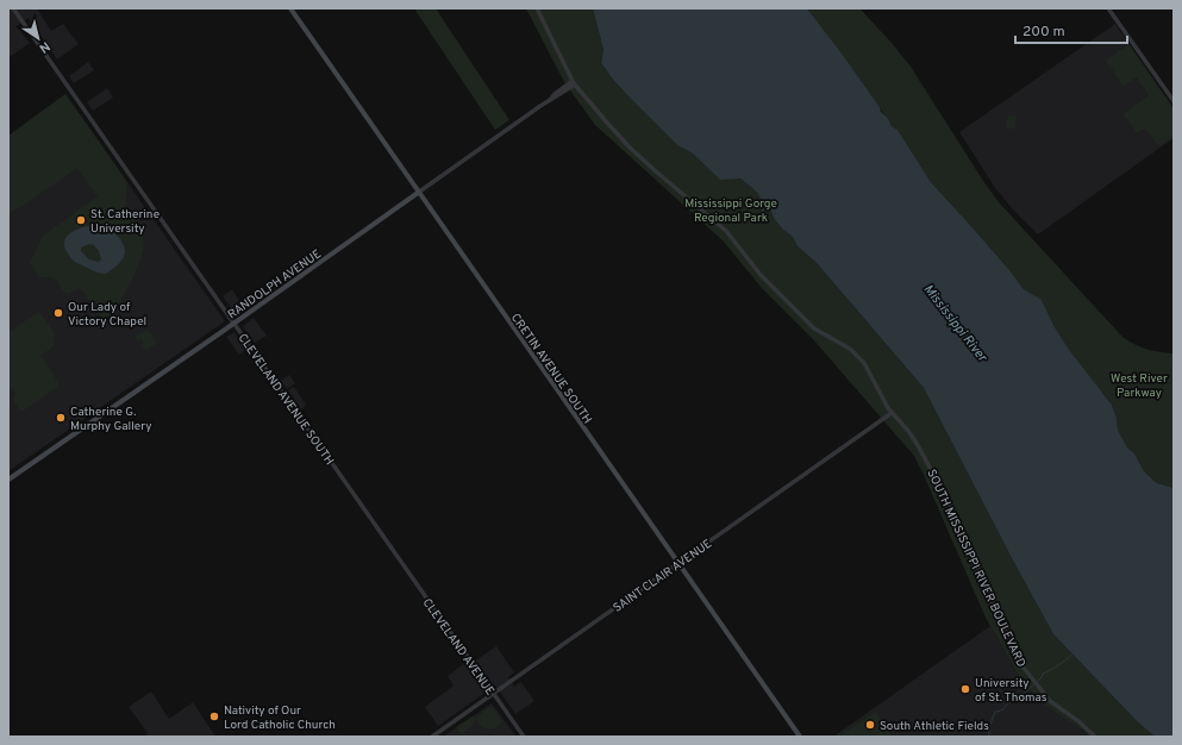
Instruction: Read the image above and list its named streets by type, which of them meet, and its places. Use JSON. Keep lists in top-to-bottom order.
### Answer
{
  "streets": {
    "main road": ["RANDOLPH AVENUE", "CRETIN AVENUE SOUTH"],
    "street": [
      "CLEVELAND AVENUE SOUTH",
      "SOUTH MISSISSIPPI RIVER BOULEVARD",
      "SAINT CLAIR AVENUE",
      "CLEVELAND AVENUE"
    ]
  },
  "crossings": [
    ["RANDOLPH AVENUE", "CRETIN AVENUE SOUTH"],
    ["RANDOLPH AVENUE", "CLEVELAND AVENUE SOUTH"],
    ["RANDOLPH AVENUE", "SOUTH MISSISSIPPI RIVER BOULEVARD"],
    ["CRETIN AVENUE SOUTH", "SAINT CLAIR AVENUE"],
    ["CLEVELAND AVENUE SOUTH", "CLEVELAND AVENUE"],
    ["SOUTH MISSISSIPPI RIVER BOULEVARD", "SAINT CLAIR AVENUE"],
    ["SAINT CLAIR AVENUE", "CLEVELAND AVENUE"]
  ],
  "water": ["Mississippi River"],
  "parks": ["Mississippi Gorge Regional Park", "West River Parkway"],
  "places": [
    "St. Catherine University",
    "Our Lady of Victory Chapel",
    "Catherine G. Murphy Gallery",
    "University of St. Thomas",
    "Nativity of Our Lord Catholic Church",
    "South Athletic Fields"
  ],
  "scale_bar": "200 m",
  "north": "bottom right"
}
